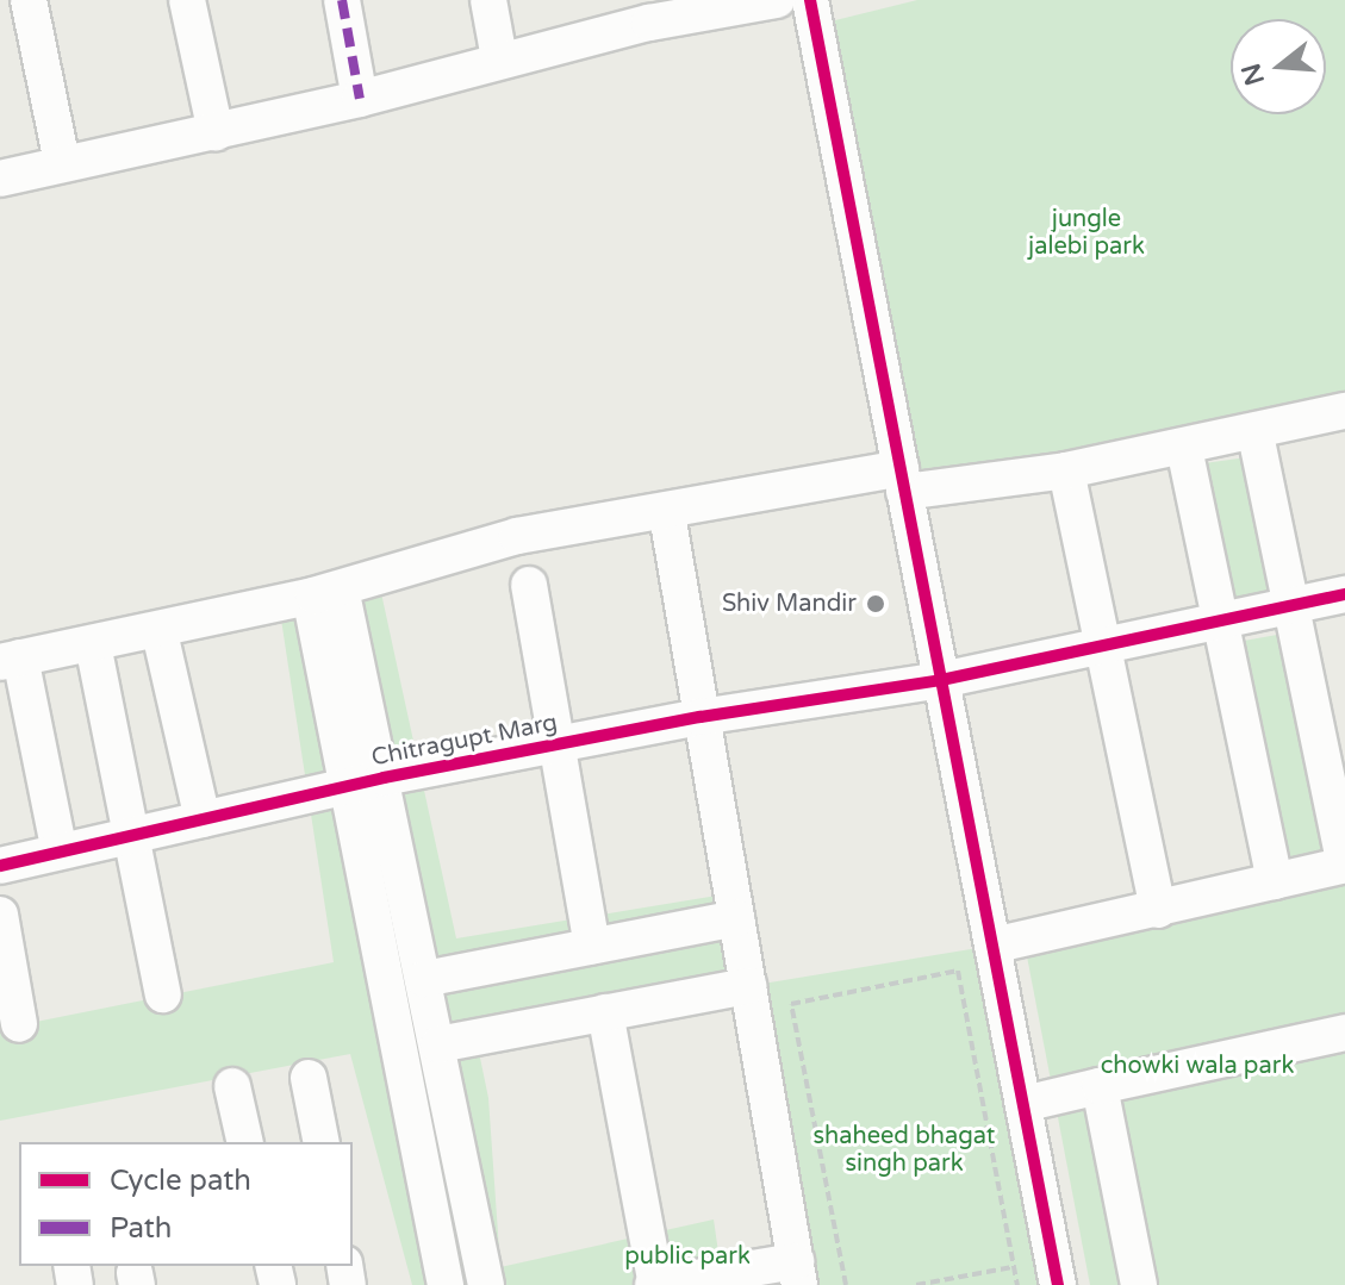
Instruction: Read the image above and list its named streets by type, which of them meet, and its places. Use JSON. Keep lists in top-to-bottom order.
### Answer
{
  "streets": {
    "street": ["Chitragupt Marg"]
  },
  "parks": [
    "jungle jalebi park",
    "chowki wala park",
    "shaheed bhagat singh park",
    "public park"
  ],
  "places": ["Shiv Mandir"],
  "legend": ["Cycle path", "Path"],
  "north": "left"
}
